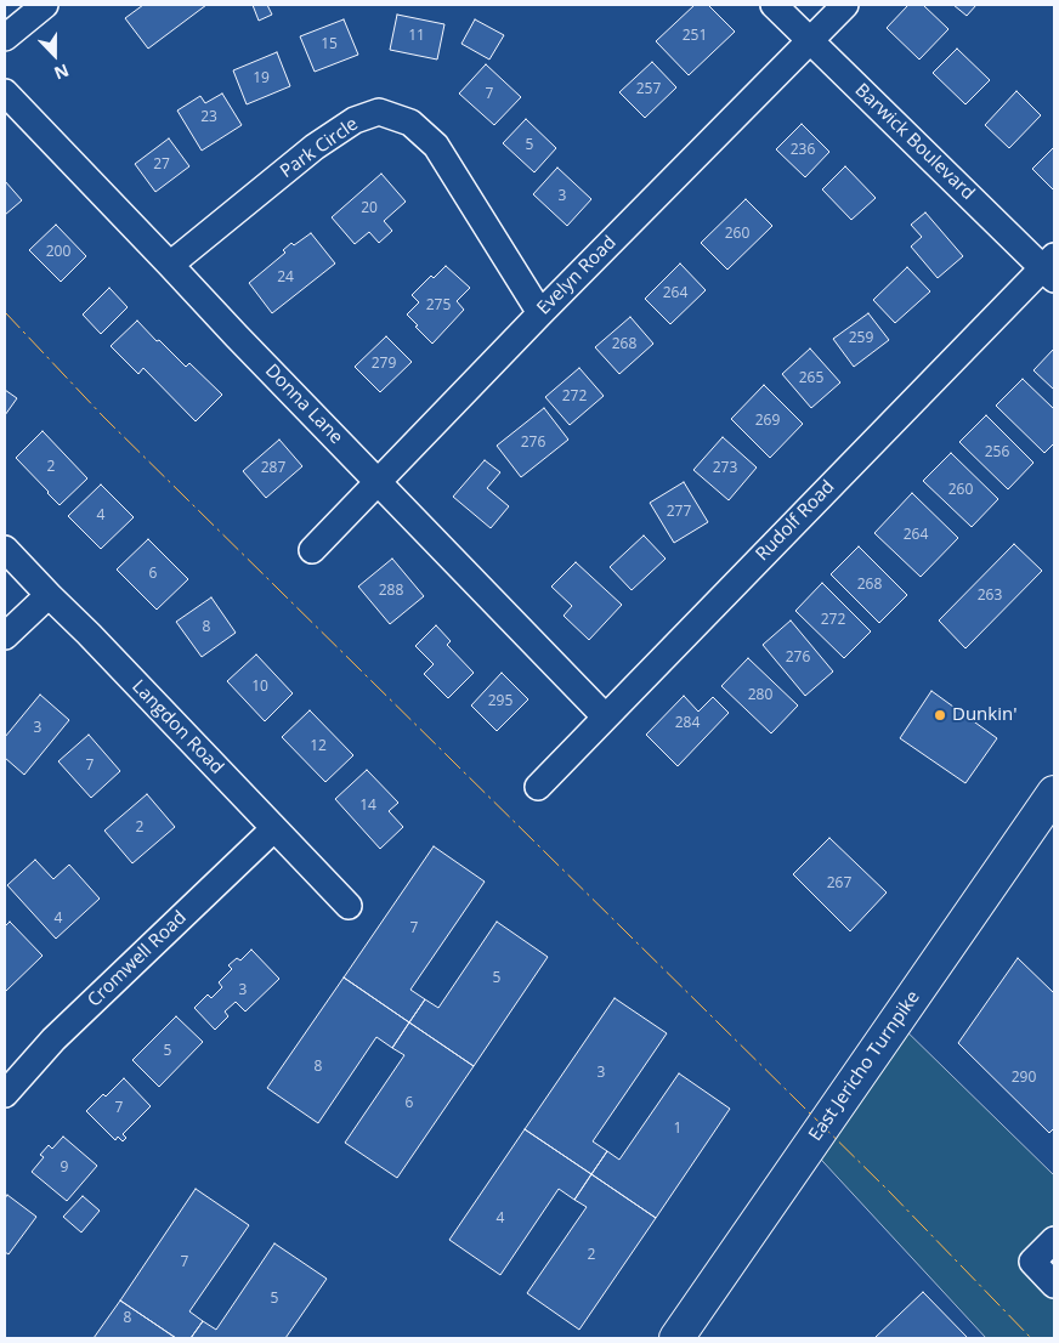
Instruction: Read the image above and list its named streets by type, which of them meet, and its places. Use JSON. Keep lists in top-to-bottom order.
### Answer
{
  "streets": {
    "main road": ["East Jericho Turnpike"],
    "street": [
      "Barwick Boulevard",
      "Park Circle",
      "Evelyn Road",
      "Donna Lane",
      "Rudolf Road",
      "Langdon Road",
      "Cromwell Road"
    ]
  },
  "crossings": [
    ["Barwick Boulevard", "Evelyn Road"],
    ["Barwick Boulevard", "Rudolf Road"],
    ["Park Circle", "Evelyn Road"],
    ["Park Circle", "Donna Lane"],
    ["Evelyn Road", "Donna Lane"],
    ["Donna Lane", "Rudolf Road"],
    ["Langdon Road", "Cromwell Road"]
  ],
  "places": ["Dunkin'"],
  "house_numbers": [
    "11",
    "251",
    "15",
    "19",
    "257",
    "7",
    "23",
    "5",
    "236",
    "27",
    "3",
    "20",
    "260",
    "200",
    "24",
    "264",
    "275",
    "259",
    "268",
    "279",
    "265",
    "272",
    "269",
    "276",
    "256",
    "2",
    "287",
    "273",
    "260",
    "277",
    "4",
    "264",
    "6",
    "268",
    "288",
    "263",
    "272",
    "8",
    "276",
    "10",
    "280",
    "295",
    "284",
    "3",
    "12",
    "7",
    "14",
    "2",
    "267",
    "4",
    "7",
    "5",
    "3",
    "5",
    "8",
    "3",
    "290",
    "6",
    "7",
    "1",
    "9",
    "4",
    "2",
    "7",
    "5",
    "8"
  ],
  "north": "bottom"
}
